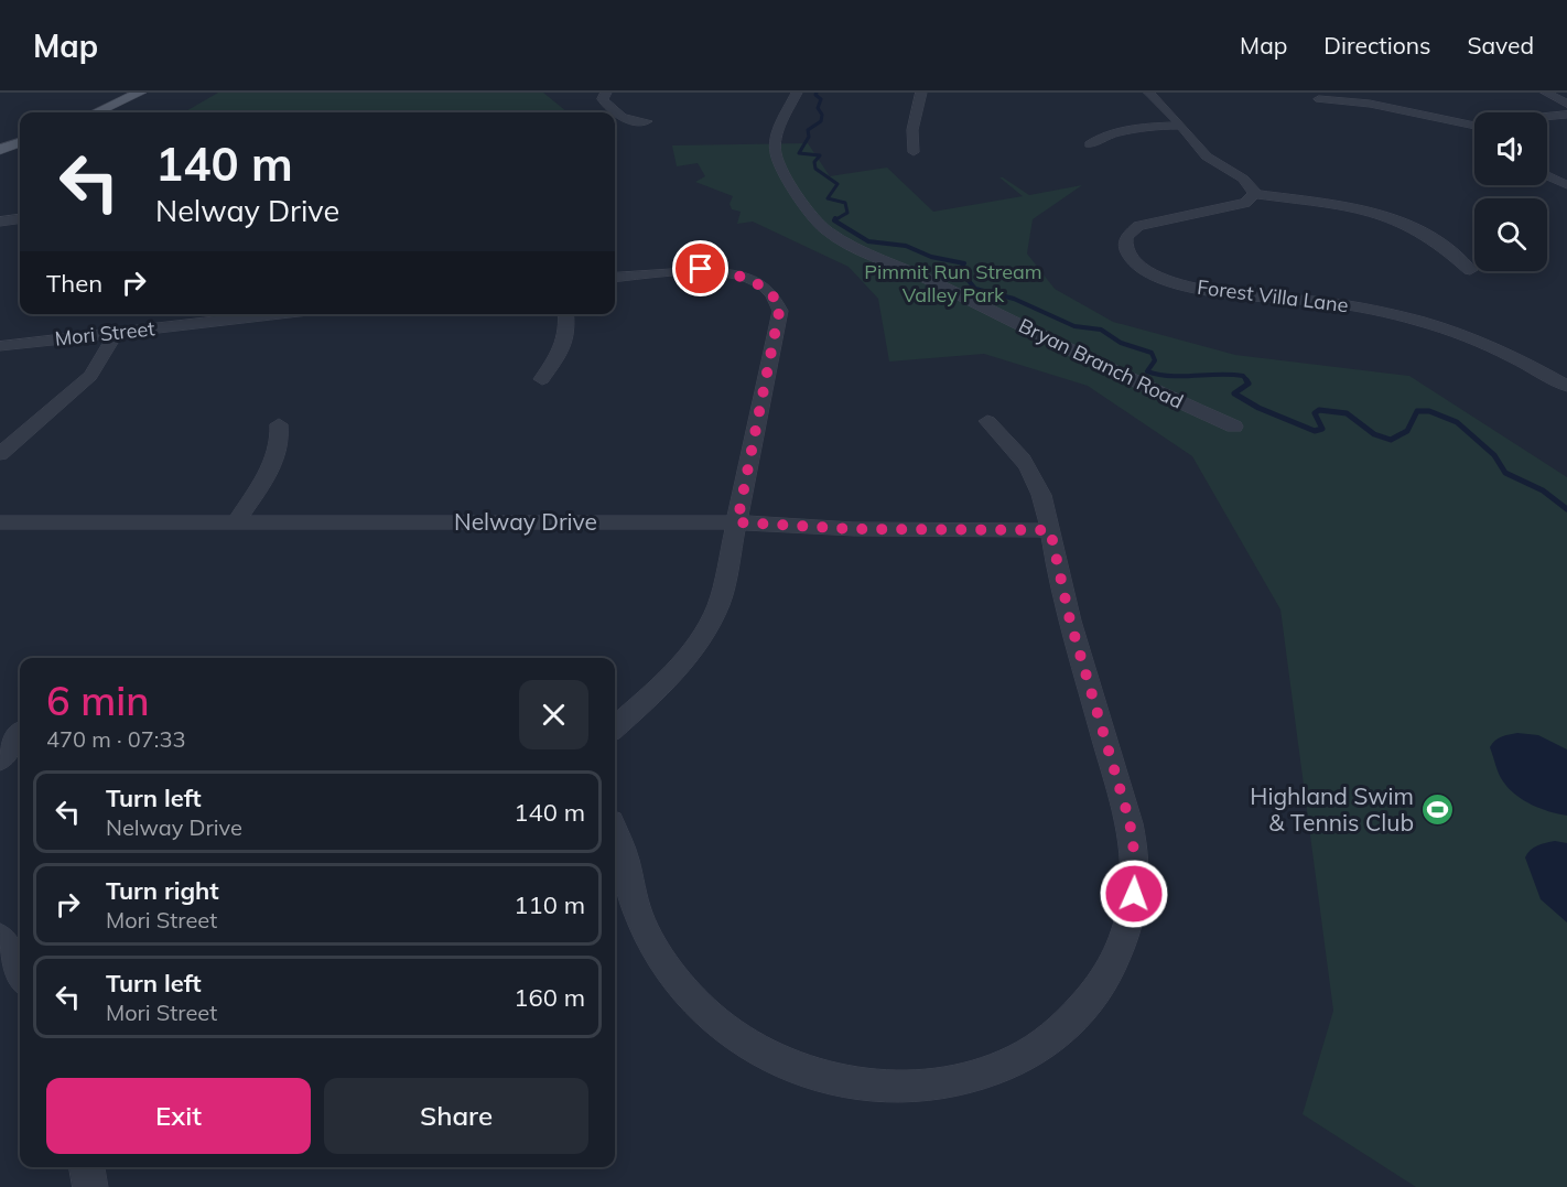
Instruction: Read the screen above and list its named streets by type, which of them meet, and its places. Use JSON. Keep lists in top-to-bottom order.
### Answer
{
  "streets": {
    "street": [
      "Forest Villa Lane",
      "Mori Street",
      "Bryan Branch Road",
      "Nelway Drive"
    ]
  },
  "parks": ["Pimmit Run Stream Valley Park"],
  "places": {
    "sports": ["Highland Swim & Tennis Club"]
  },
  "page": {
    "header": "Map",
    "nav": ["Map", "Directions", "Saved"],
    "turn": ["140 m", "Nelway Drive"],
    "then": "Then",
    "heading": ["6 min", "470 m · 07:33"],
    "list": [
      {
        "name": "Turn left",
        "note": "Nelway Drive",
        "value": "140 m"
      },
      {
        "name": "Turn right",
        "note": "Mori Street",
        "value": "110 m"
      },
      {
        "name": "Turn left",
        "note": "Mori Street",
        "value": "160 m"
      }
    ],
    "buttons": ["Exit", "Share"]
  }
}
